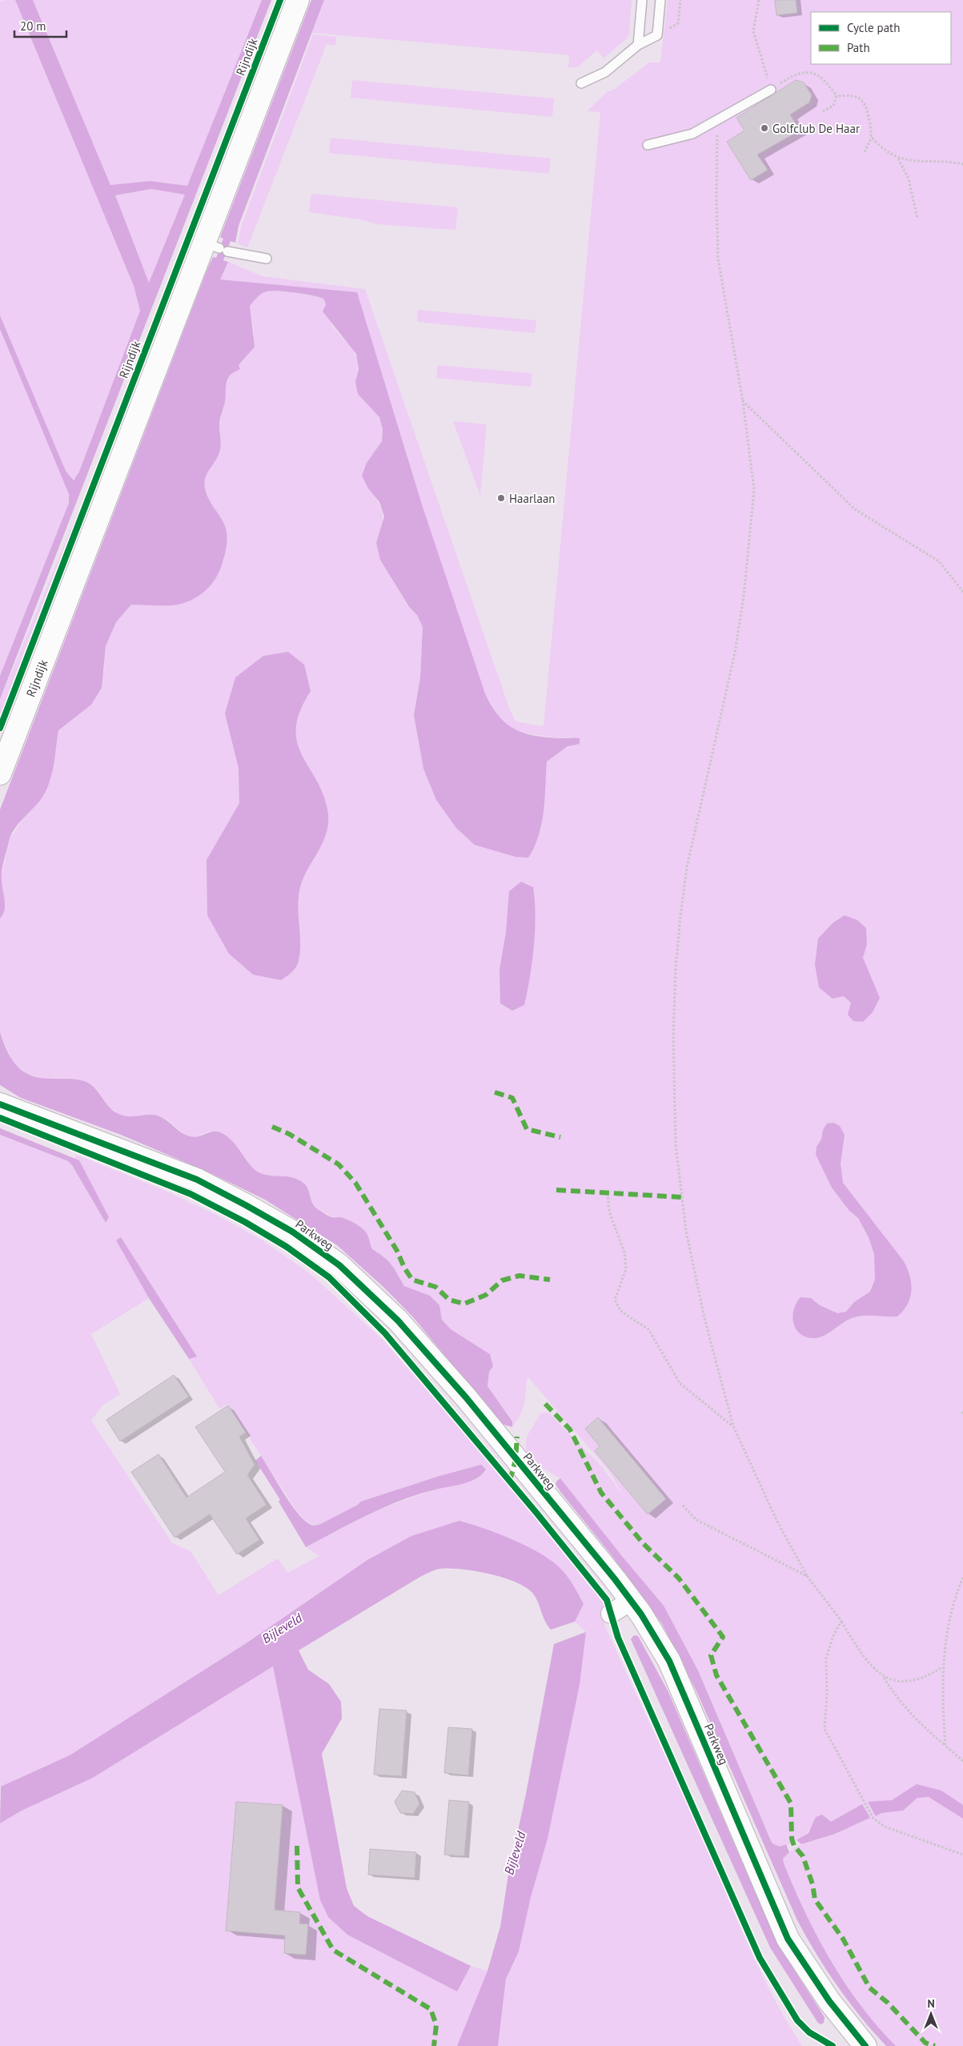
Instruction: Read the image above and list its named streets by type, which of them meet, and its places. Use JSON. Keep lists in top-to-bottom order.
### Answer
{
  "streets": {
    "street": ["Rijndijk", "Parkweg"]
  },
  "water": ["Bijleveld"],
  "places": ["Golfclub De Haar", "Haarlaan"],
  "legend": ["Cycle path", "Path"],
  "scale_bar": "20 m",
  "north": "top"
}
